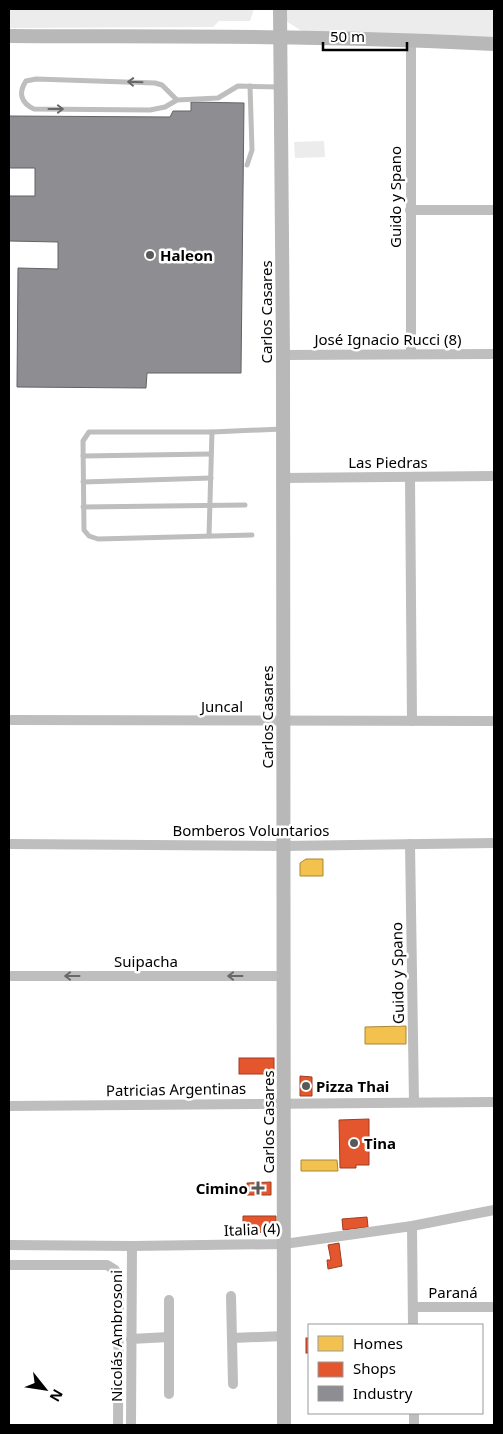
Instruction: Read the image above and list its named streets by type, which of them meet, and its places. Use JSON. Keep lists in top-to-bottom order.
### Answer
{
  "streets": {
    "street": [
      "Guido y Spano",
      "Carlos Casares",
      "José Ignacio Rucci (8)",
      "Las Piedras",
      "Juncal",
      "Bomberos Voluntarios",
      "Suipacha",
      "Patricias Argentinas",
      "Italia (4)",
      "Paraná",
      "Nicolás Ambrosoni"
    ]
  },
  "crossings": [
    ["Guido y Spano", "José Ignacio Rucci (8)"],
    ["Guido y Spano", "Bomberos Voluntarios"],
    ["Guido y Spano", "Patricias Argentinas"],
    ["Carlos Casares", "José Ignacio Rucci (8)"],
    ["Carlos Casares", "Las Piedras"],
    ["Carlos Casares", "Juncal"],
    ["Carlos Casares", "Bomberos Voluntarios"],
    ["Carlos Casares", "Suipacha"],
    ["Carlos Casares", "Patricias Argentinas"],
    ["Carlos Casares", "Italia (4)"],
    ["Italia (4)", "Nicolás Ambrosoni"]
  ],
  "one_way": ["Suipacha"],
  "places": {
    "other": ["Haleon", "Pizza Thai", "Tina"],
    "health": ["Cimino"]
  },
  "legend": ["Homes", "Shops", "Industry"],
  "scale_bar": "50 m",
  "north": "bottom right"
}
